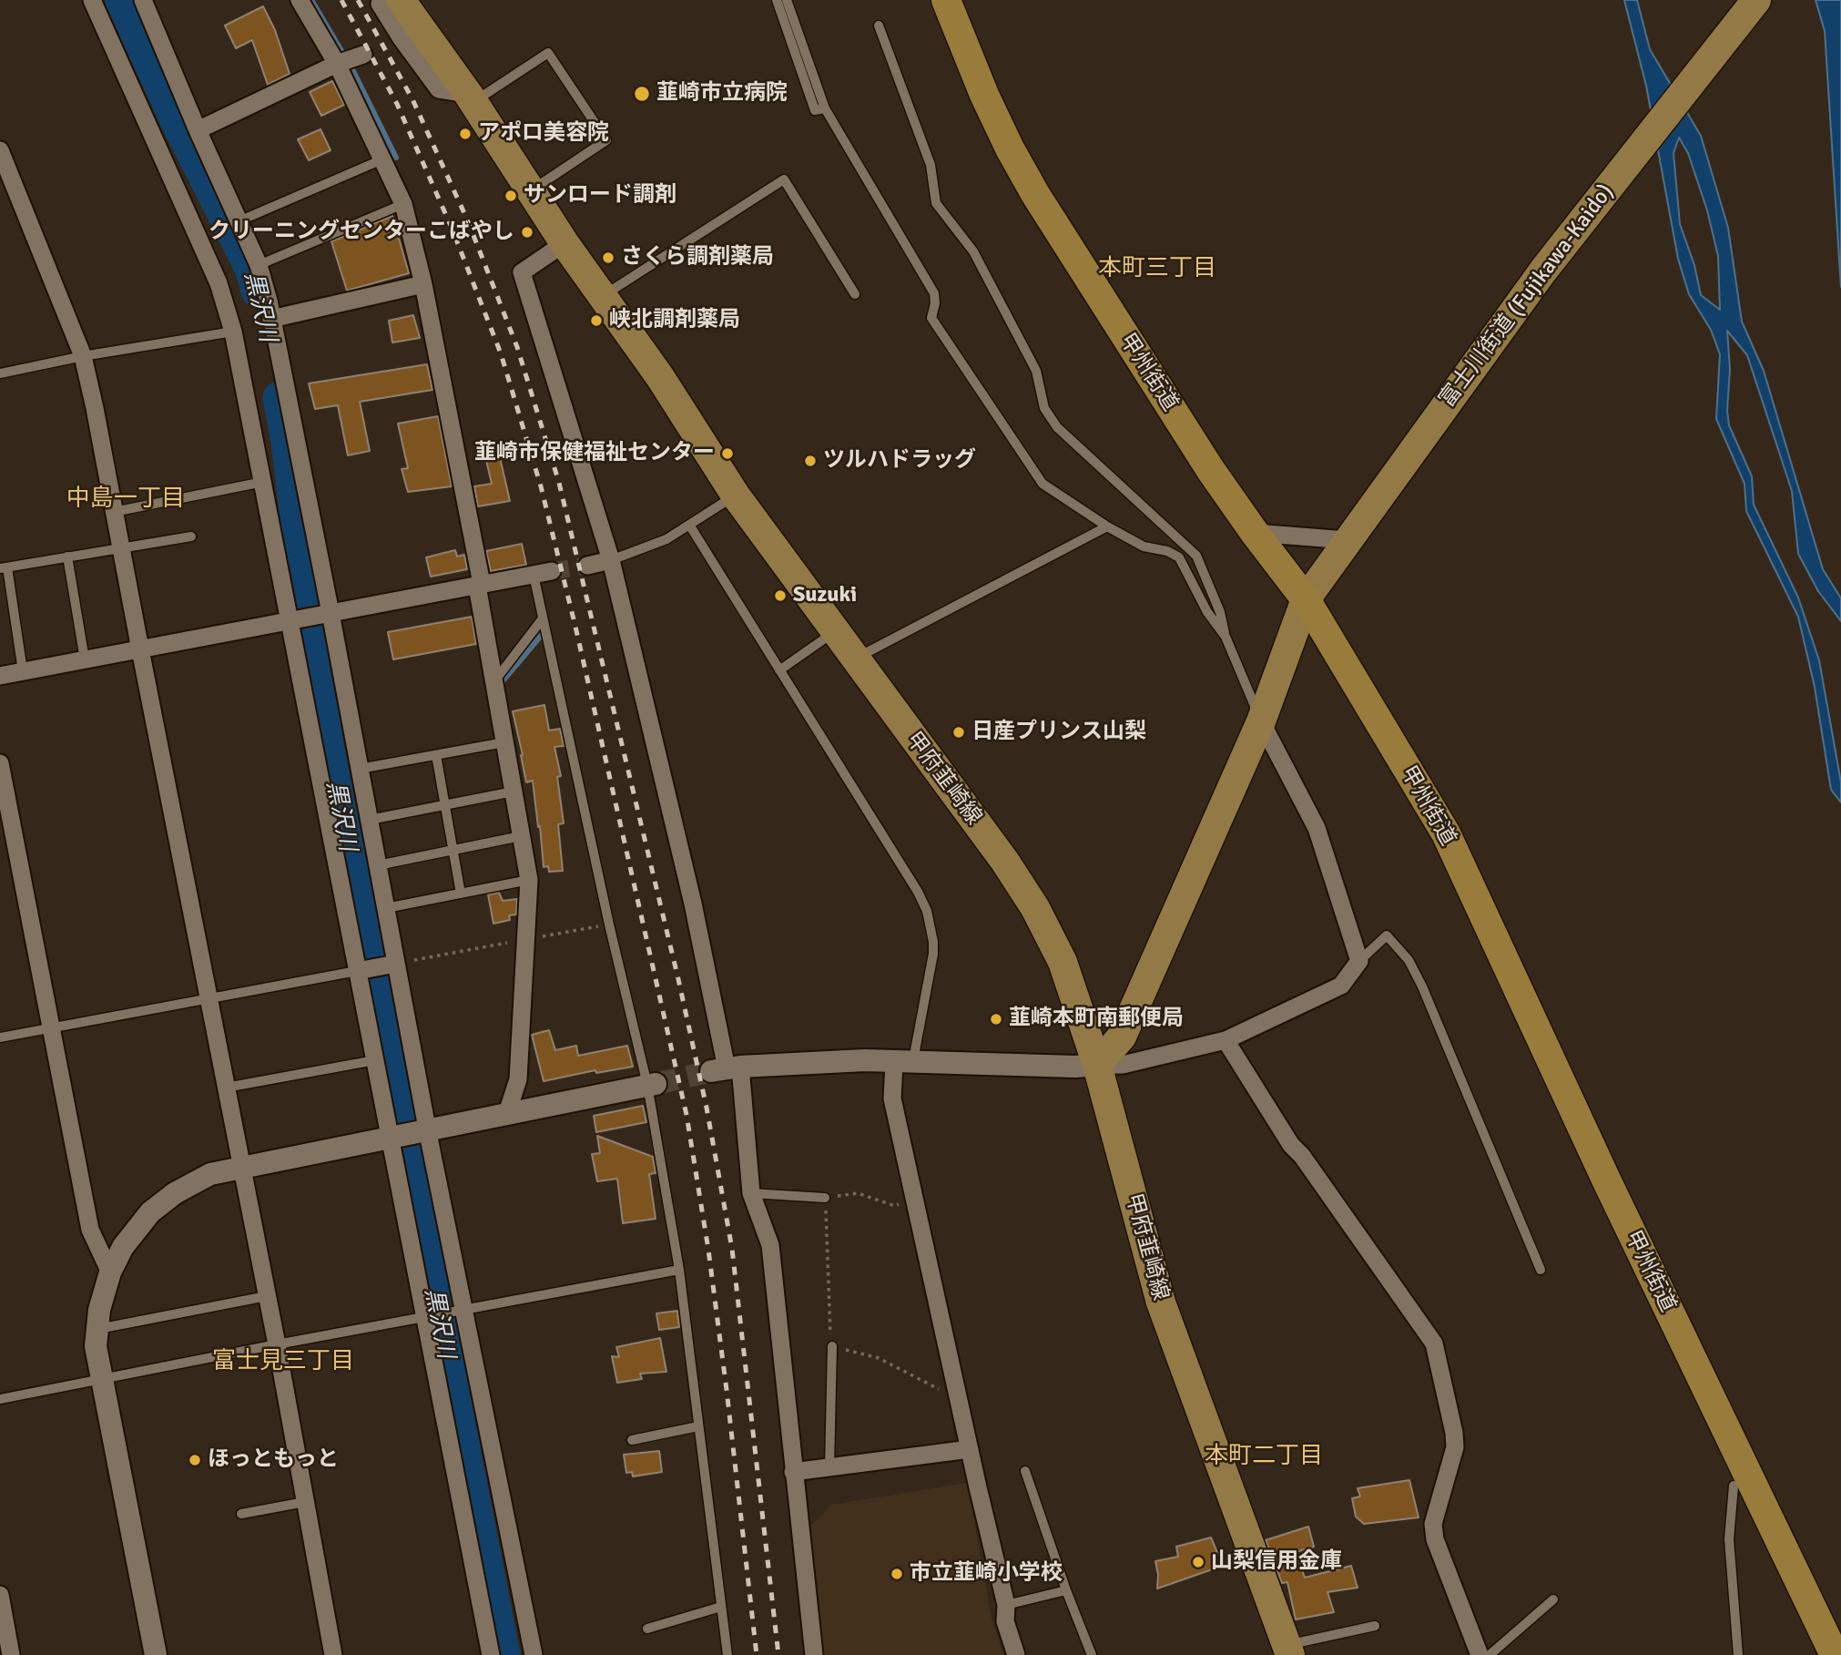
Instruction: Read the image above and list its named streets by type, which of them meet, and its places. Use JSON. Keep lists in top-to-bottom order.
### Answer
{
  "streets": {
    "highway": ["甲州街道"],
    "main road": ["富士川街道 (Fujikawa-Kaido)", "甲府韮崎線"]
  },
  "crossings": [
    ["富士川街道 (Fujikawa-Kaido)", "甲州街道"],
    ["富士川街道 (Fujikawa-Kaido)", "甲府韮崎線"]
  ],
  "districts": [
    "本町三丁目",
    "中島一丁目",
    "富士見三丁目",
    "本町二丁目"
  ],
  "water": ["黒沢川"],
  "places": [
    "韮崎市立病院",
    "アポロ美容院",
    "サンロード調剤",
    "クリーニングセンターこばやし",
    "さくら調剤薬局",
    "峡北調剤薬局",
    "韮崎市保健福祉センター",
    "ツルハドラッグ",
    "Suzuki",
    "日産プリンス山梨",
    "韮崎本町南郵便局",
    "ほっともっと",
    "山梨信用金庫",
    "市立韮崎小学校"
  ]
}
